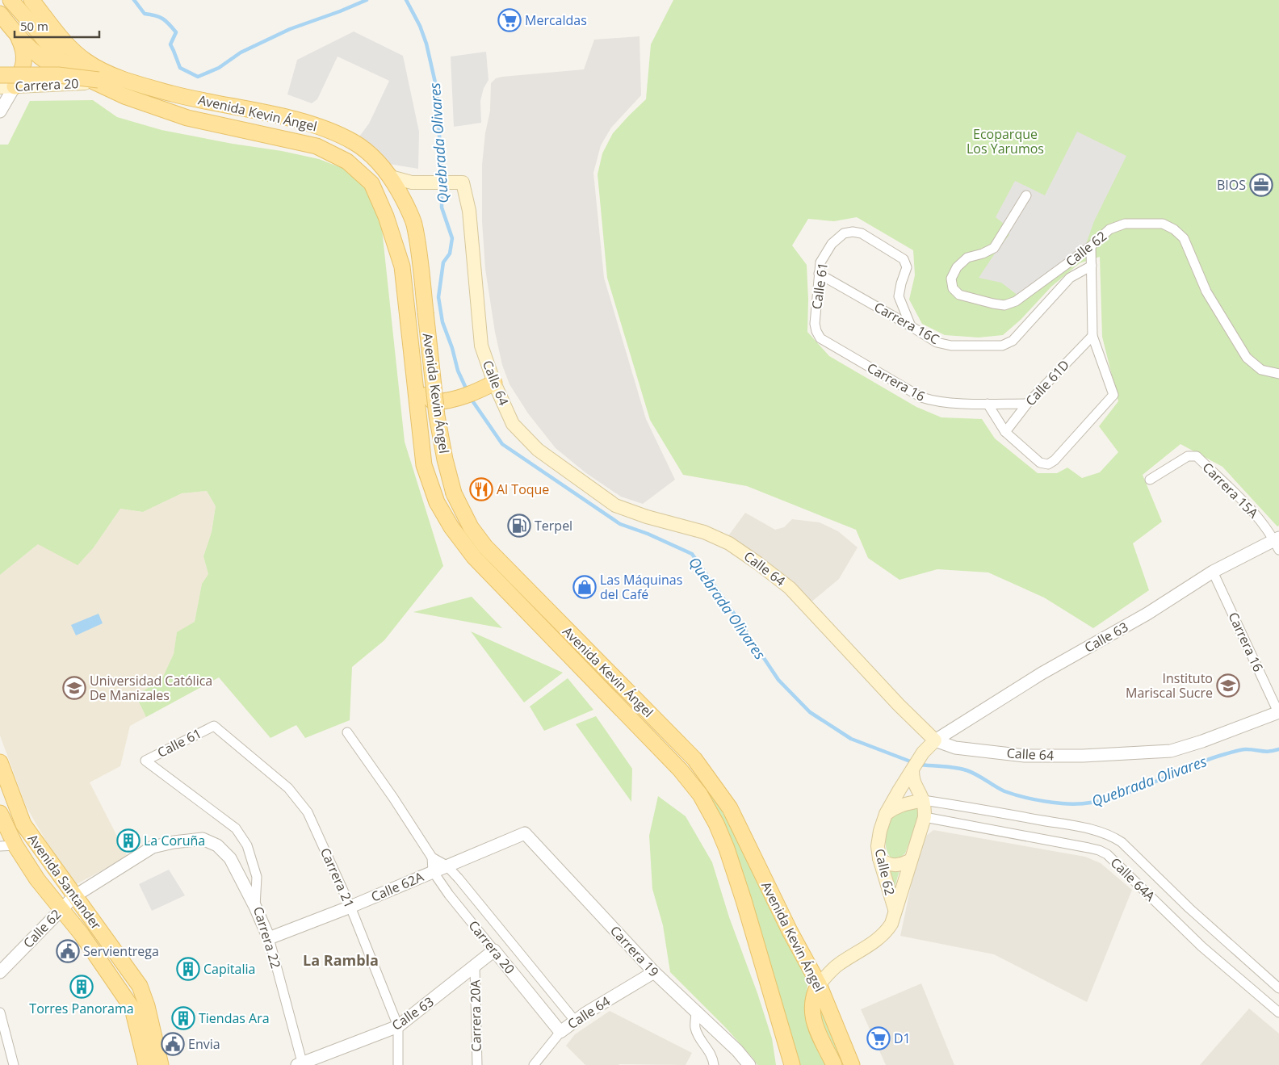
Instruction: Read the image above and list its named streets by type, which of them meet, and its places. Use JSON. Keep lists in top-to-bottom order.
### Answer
{
  "streets": {
    "main road": [
      "Carrera 20",
      "Avenida Kevin Ángel",
      "Calle 62",
      "Calle 64",
      "Avenida Santander"
    ],
    "street": [
      "Calle 61",
      "Carrera 16C",
      "Carrera 16",
      "Calle 61D",
      "Carrera 15A",
      "Calle 63",
      "Carrera 21",
      "Calle 64A",
      "Calle 62A",
      "Carrera 22",
      "Carrera 19",
      "Carrera 20A"
    ]
  },
  "crossings": [
    ["Carrera 20", "Avenida Kevin Ángel"],
    ["Carrera 20", "Calle 64"],
    ["Carrera 20", "Calle 63"],
    ["Carrera 20", "Calle 62A"],
    ["Avenida Kevin Ángel", "Calle 62"],
    ["Avenida Kevin Ángel", "Calle 64"],
    ["Calle 62", "Calle 64"],
    ["Calle 62", "Calle 63"],
    ["Calle 62", "Avenida Santander"],
    ["Calle 62", "Carrera 22"],
    ["Calle 61", "Carrera 16C"],
    ["Calle 61", "Carrera 16"],
    ["Calle 61", "Carrera 21"],
    ["Calle 61", "Carrera 22"],
    ["Carrera 16", "Calle 64"],
    ["Carrera 16", "Calle 61D"],
    ["Carrera 16", "Calle 63"],
    ["Calle 64", "Calle 63"],
    ["Calle 64", "Carrera 19"],
    ["Carrera 15A", "Calle 63"],
    ["Calle 63", "Carrera 21"],
    ["Calle 63", "Carrera 22"],
    ["Calle 63", "Carrera 20A"],
    ["Carrera 21", "Calle 62A"],
    ["Calle 62A", "Carrera 22"],
    ["Calle 62A", "Carrera 19"]
  ],
  "districts": ["La Rambla"],
  "water": ["Quebrada Olivares"],
  "parks": ["Ecoparque Los Yarumos"],
  "places": {
    "supermarket": ["Mercaldas", "D1"],
    "office": ["BIOS"],
    "restaurant": ["Al Toque"],
    "fuel station": ["Terpel"],
    "shop": ["Las Máquinas del Café"],
    "school or university": ["Instituto Mariscal Sucre", "Universidad Católica De Manizales"],
    "building": [
      "La Coruña",
      "Capitalia",
      "Torres Panorama",
      "Tiendas Ara"
    ],
    "public building": ["Servientrega", "Envia"]
  },
  "scale_bar": "50 m"
}
